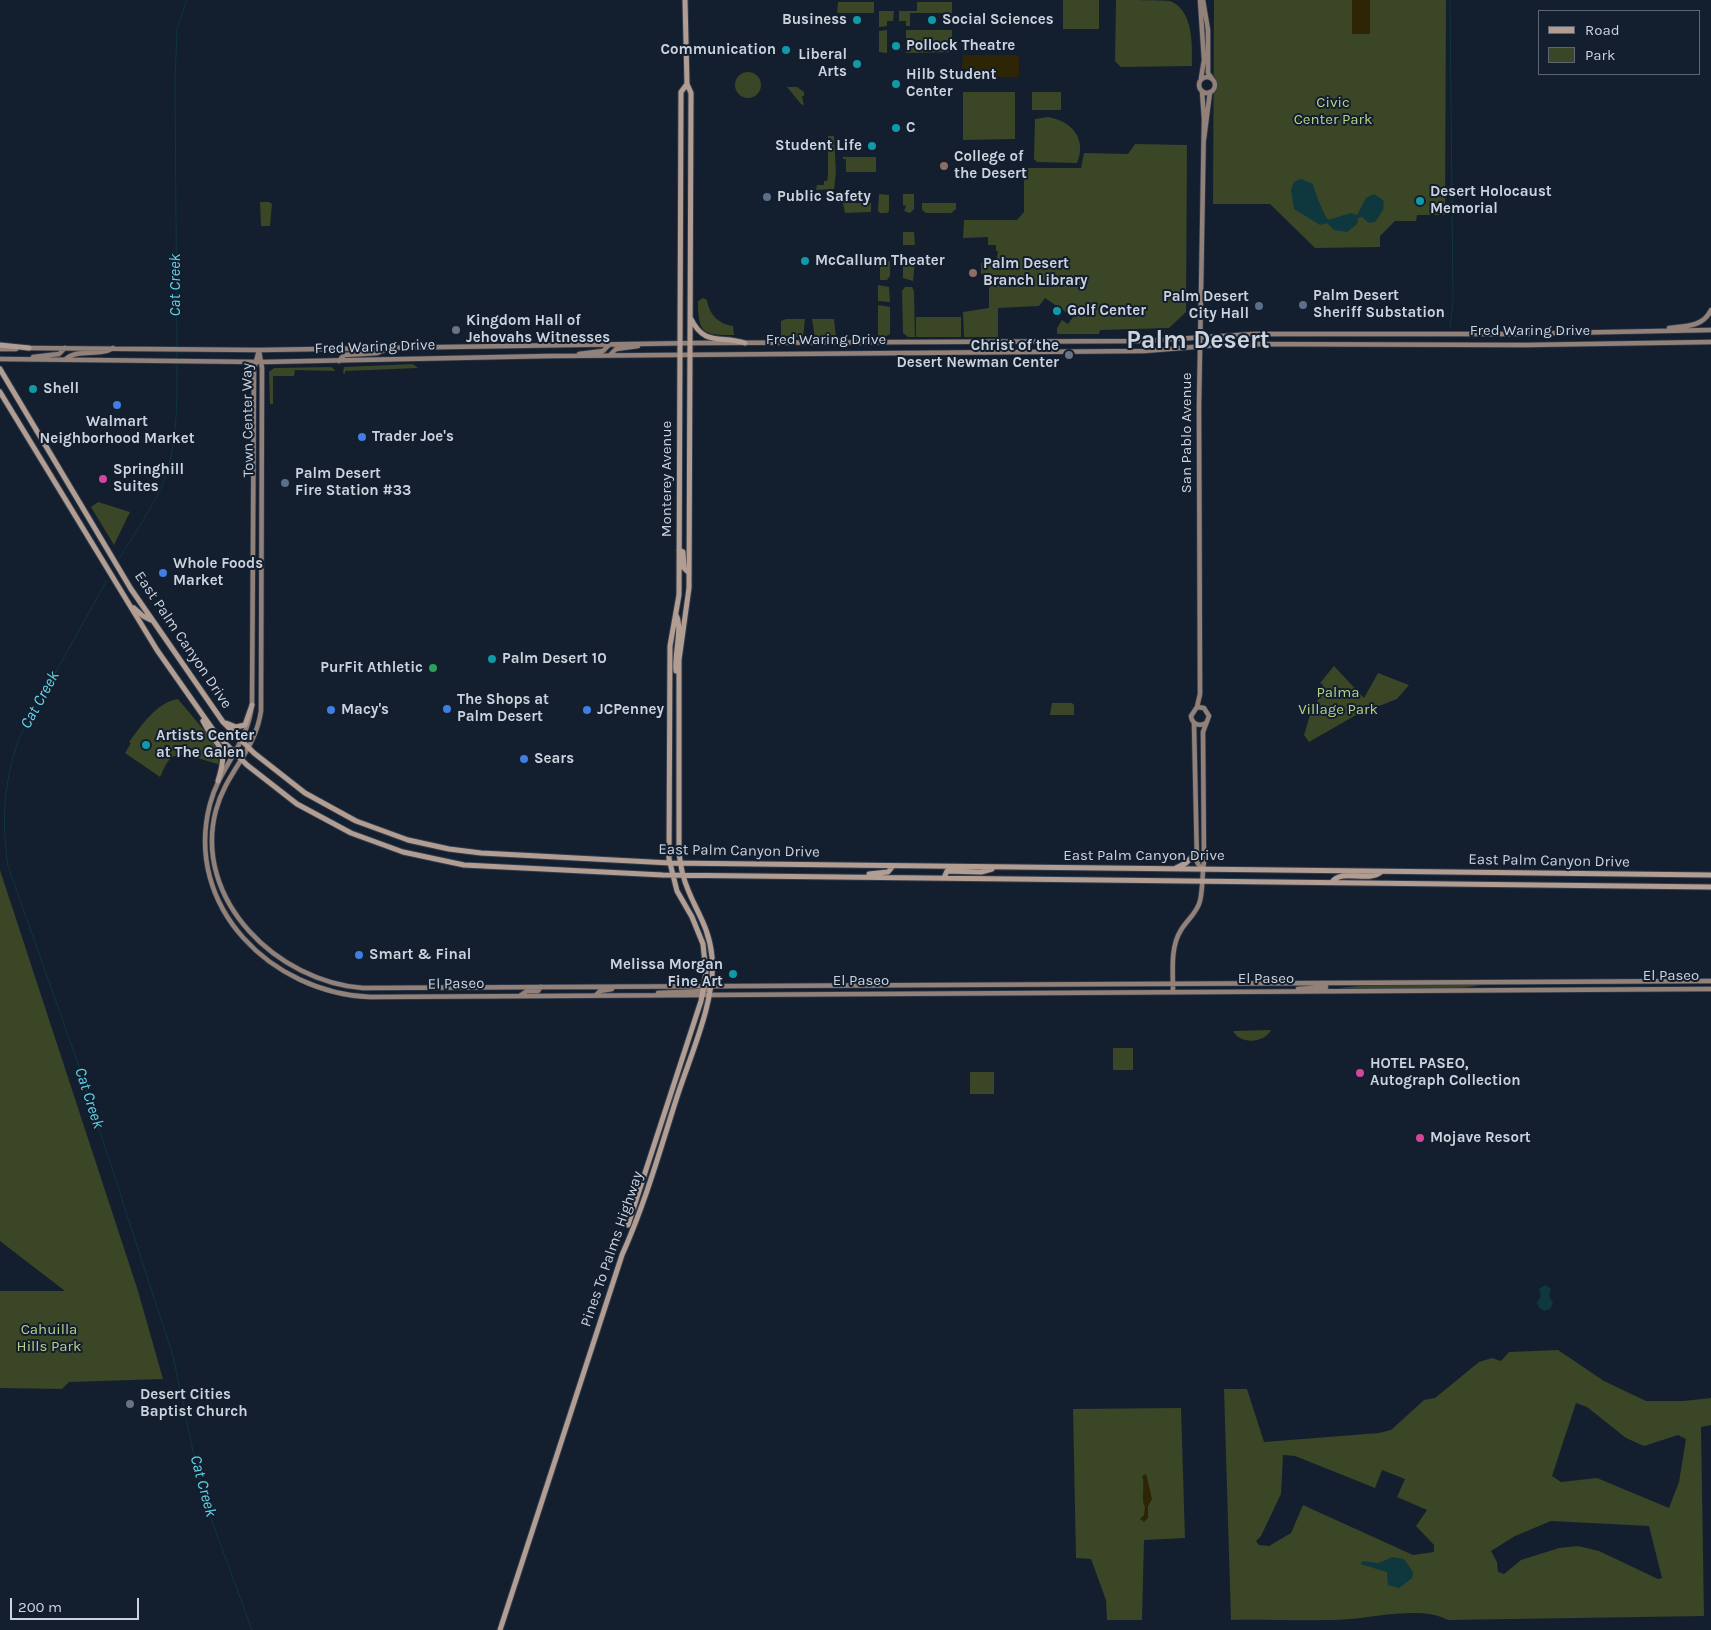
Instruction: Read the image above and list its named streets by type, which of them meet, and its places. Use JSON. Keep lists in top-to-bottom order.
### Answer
{
  "streets": {
    "main road": ["Monterey Avenue", "East Palm Canyon Drive", "Pines To Palms Highway"],
    "street": [
      "Fred Waring Drive",
      "Town Center Way",
      "San Pablo Avenue",
      "El Paseo"
    ]
  },
  "crossings": [
    ["Fred Waring Drive", "Town Center Way"],
    ["Fred Waring Drive", "San Pablo Avenue"],
    ["Fred Waring Drive", "Monterey Avenue"],
    ["Town Center Way", "East Palm Canyon Drive"],
    ["Town Center Way", "El Paseo"],
    ["San Pablo Avenue", "East Palm Canyon Drive"],
    ["San Pablo Avenue", "El Paseo"],
    ["Monterey Avenue", "East Palm Canyon Drive"],
    ["Monterey Avenue", "Pines To Palms Highway"],
    ["East Palm Canyon Drive", "El Paseo"],
    ["East Palm Canyon Drive", "Pines To Palms Highway"],
    ["El Paseo", "Pines To Palms Highway"]
  ],
  "districts": ["Palm Desert"],
  "water": ["Cat Creek"],
  "parks": ["Civic Center Park", "Palma Village Park", "Cahuilla Hills Park"],
  "places": [
    "Business",
    "Social Sciences",
    "Pollock Theatre",
    "Communication",
    "Liberal Arts",
    "Hilb Student Center",
    "C",
    "Student Life",
    "College of the Desert",
    "Public Safety",
    "Desert Holocaust Memorial",
    "McCallum Theater",
    "Palm Desert Branch Library",
    "Palm Desert Sheriff Substation",
    "Palm Desert City Hall",
    "Golf Center",
    "Kingdom Hall of Jehovahs Witnesses",
    "Christ of the Desert Newman Center",
    "Shell",
    "Walmart Neighborhood Market",
    "Trader Joe's",
    "Springhill Suites",
    "Palm Desert Fire Station #33",
    "Whole Foods Market",
    "Palm Desert 10",
    "PurFit Athletic",
    "The Shops at Palm Desert",
    "Macy's",
    "JCPenney",
    "Artists Center at The Galen",
    "Sears",
    "Smart & Final",
    "Melissa Morgan Fine Art",
    "HOTEL PASEO, Autograph Collection",
    "Mojave Resort",
    "Desert Cities Baptist Church"
  ],
  "legend": ["Road", "Park"],
  "scale_bar": "200 m"
}
